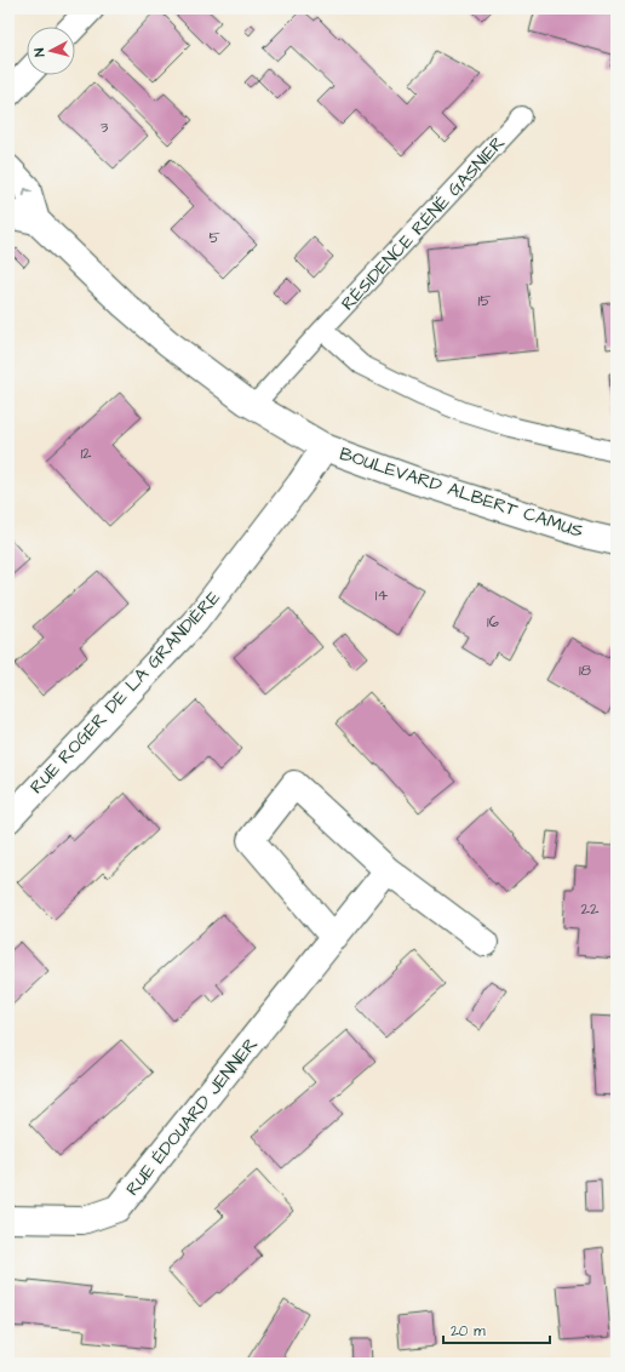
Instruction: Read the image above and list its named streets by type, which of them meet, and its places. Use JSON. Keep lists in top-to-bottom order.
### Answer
{
  "streets": {
    "street": ["BOULEVARD ALBERT CAMUS", "RUE ROGER DE LA GRANDIÈRE", "RUE ÉDOUARD JENNER"],
    "lane": ["RÉSIDENCE RÉNÉ GASNIER"]
  },
  "crossings": [
    ["RÉSIDENCE RÉNÉ GASNIER", "BOULEVARD ALBERT CAMUS"],
    ["BOULEVARD ALBERT CAMUS", "RUE ROGER DE LA GRANDIÈRE"]
  ],
  "house_numbers": [
    "3",
    "5",
    "15",
    "12",
    "14",
    "16",
    "18",
    "22"
  ],
  "scale_bar": "20 m",
  "north": "left"
}
